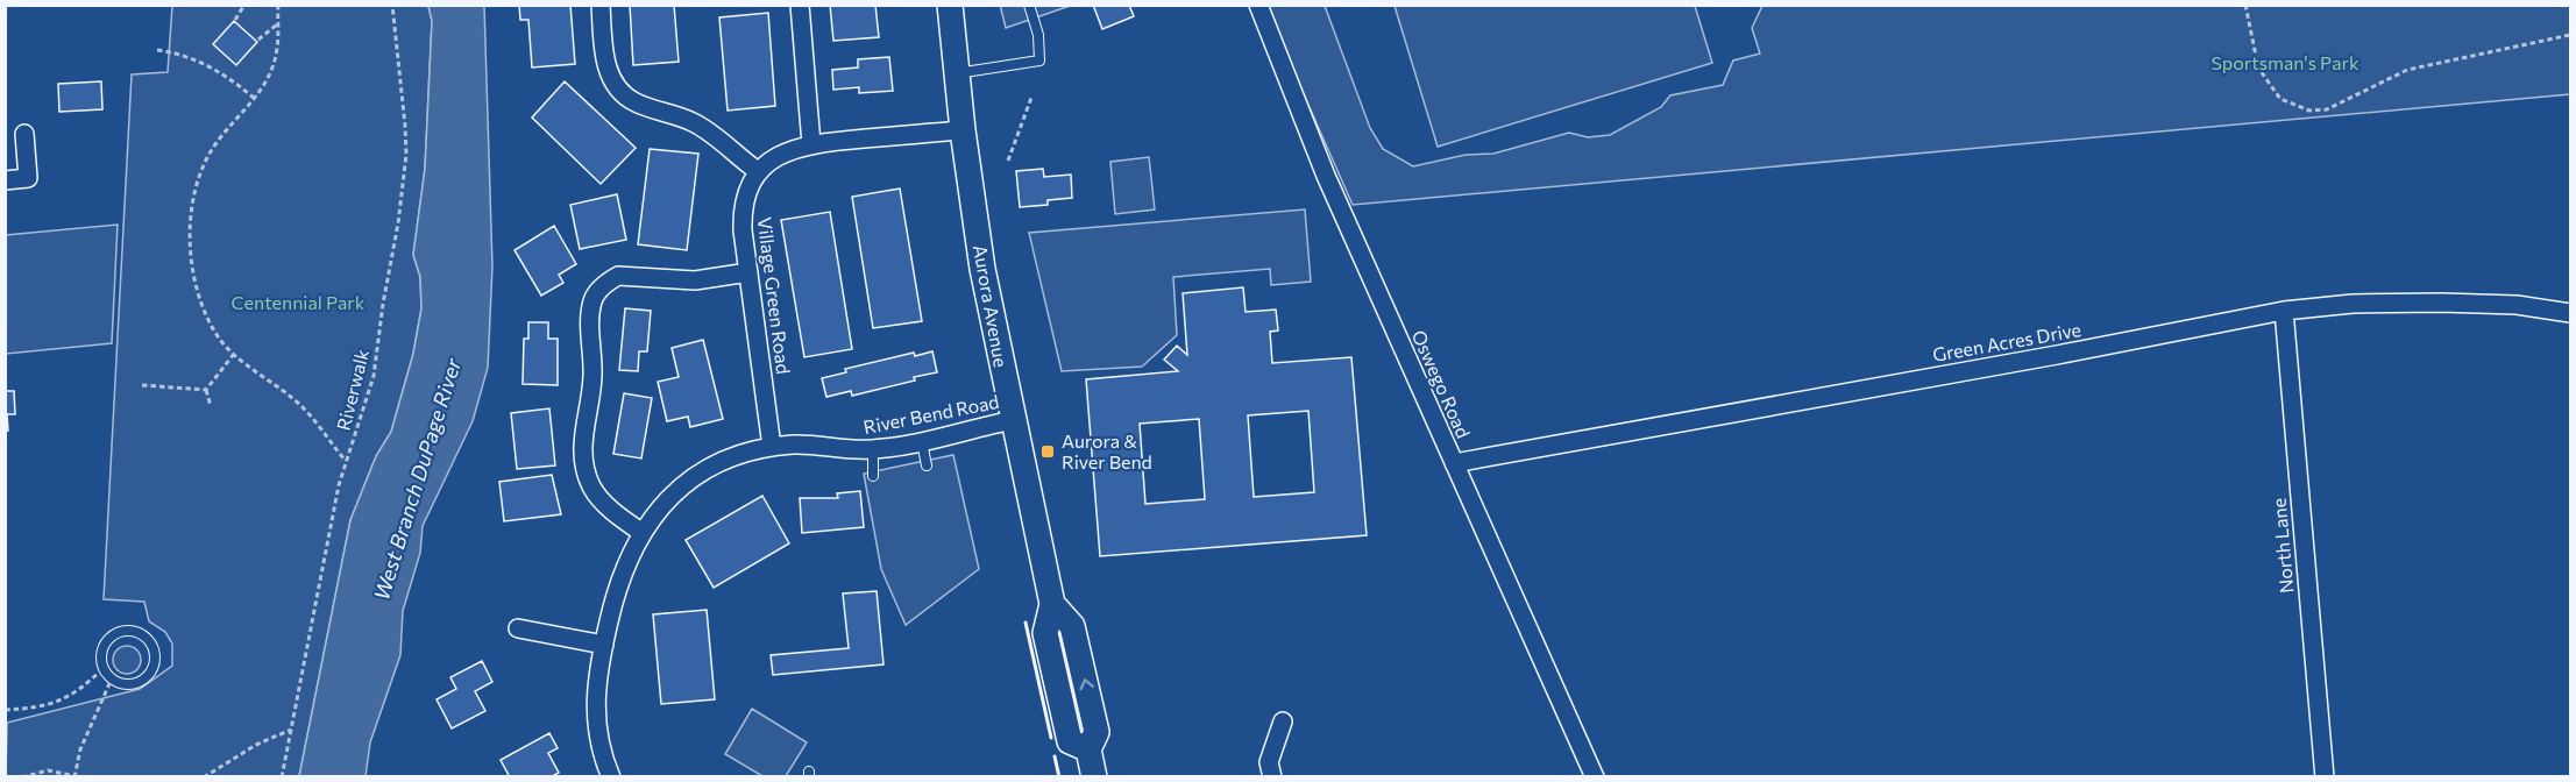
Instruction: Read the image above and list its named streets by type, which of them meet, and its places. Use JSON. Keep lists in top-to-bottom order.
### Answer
{
  "streets": {
    "main road": ["Aurora Avenue"],
    "street": [
      "Village Green Road",
      "Green Acres Drive",
      "Oswego Road",
      "River Bend Road",
      "North Lane"
    ],
    "path": ["Riverwalk"]
  },
  "crossings": [
    ["Village Green Road", "River Bend Road"],
    ["Aurora Avenue", "River Bend Road"],
    ["Green Acres Drive", "Oswego Road"],
    ["Green Acres Drive", "North Lane"]
  ],
  "water": ["West Branch DuPage River"],
  "parks": ["Sportsman's Park", "Centennial Park"],
  "places": {
    "transit": ["Aurora & River Bend"]
  }
}
